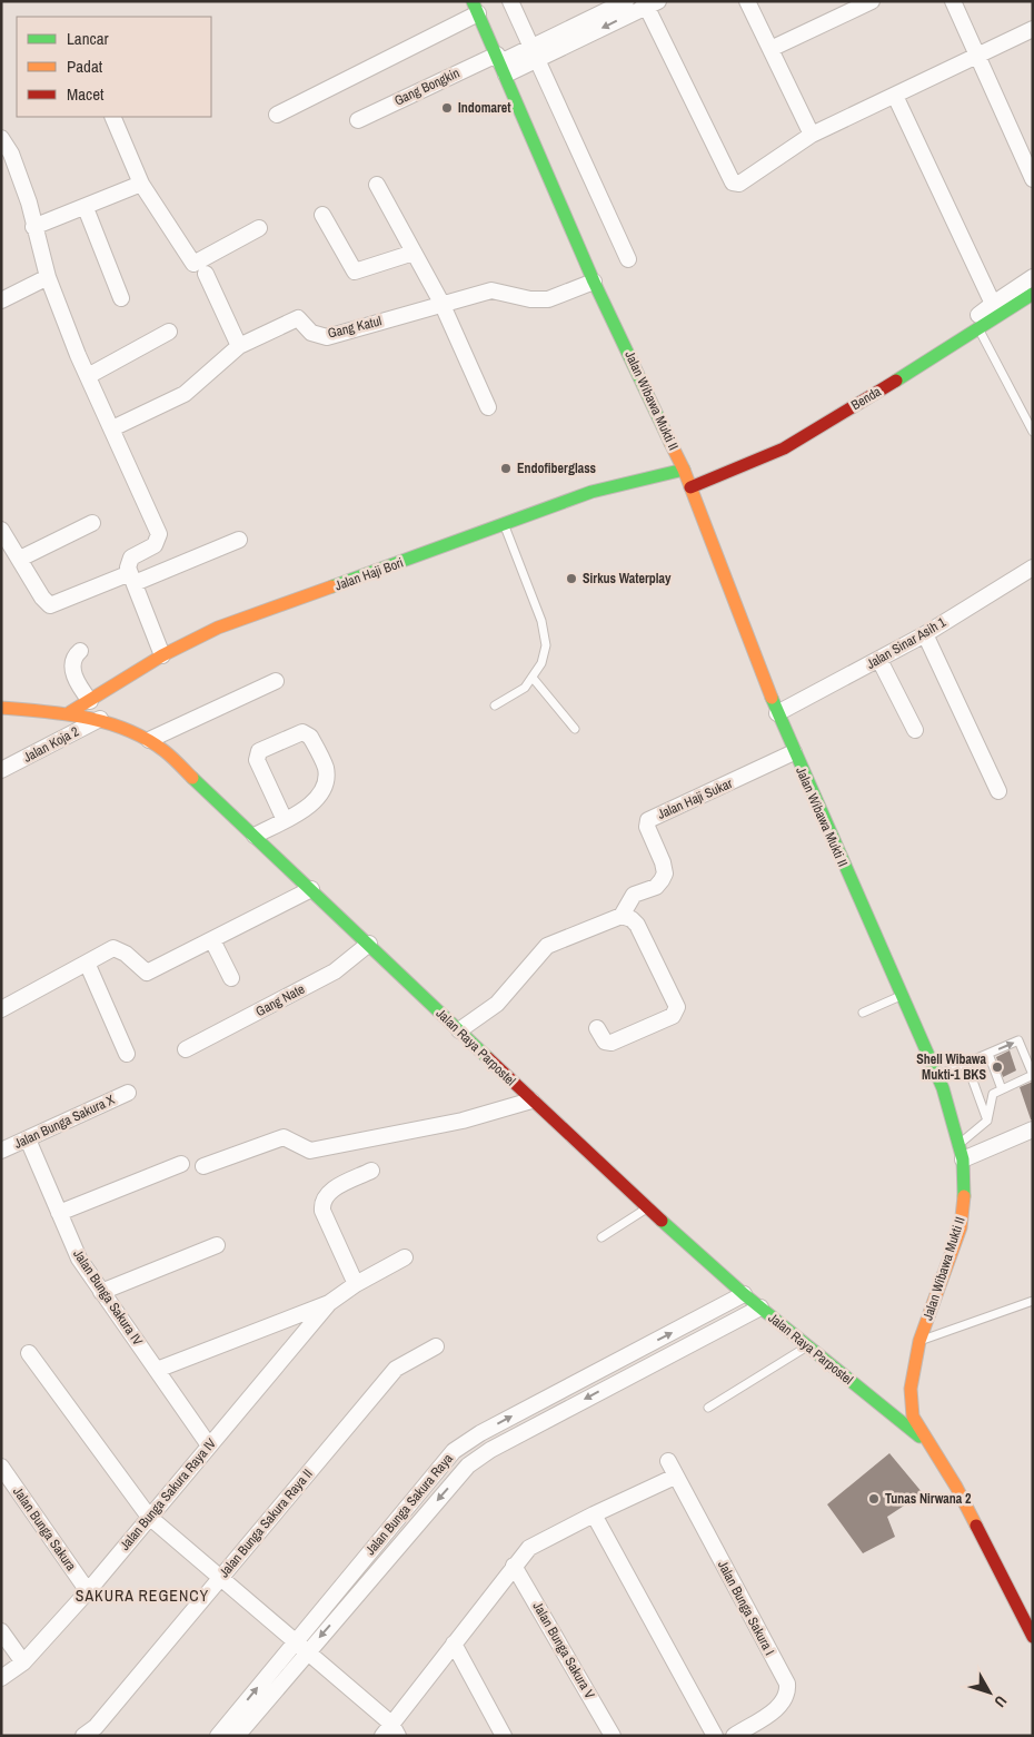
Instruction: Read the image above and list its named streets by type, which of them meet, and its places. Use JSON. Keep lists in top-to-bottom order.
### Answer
{
  "streets": {
    "main road": [
      "Benda",
      "Jalan Wibawa Mukti II",
      "Jalan Haji Bori",
      "Jalan Raya Parpostel"
    ],
    "street": [
      "Gang Bongkin",
      "Gang Katul",
      "Jalan Sinar Asih 1",
      "Jalan Koja 2",
      "Jalan Haji Sukar",
      "Gang Nate",
      "Jalan Bunga Sakura X",
      "Jalan Bunga Sakura IV",
      "Jalan Bunga Sakura Raya IV",
      "Jalan Bunga Sakura Raya",
      "Jalan Bunga Sakura Raya II",
      "Jalan Bunga Sakura",
      "Jalan Bunga Sakura I",
      "Jalan Bunga Sakura V"
    ]
  },
  "crossings": [
    ["Gang Bongkin", "Jalan Wibawa Mukti II"],
    ["Gang Katul", "Jalan Wibawa Mukti II"],
    ["Benda", "Jalan Wibawa Mukti II"],
    ["Jalan Wibawa Mukti II", "Jalan Haji Bori"],
    ["Jalan Wibawa Mukti II", "Jalan Sinar Asih 1"],
    ["Jalan Wibawa Mukti II", "Jalan Haji Sukar"],
    ["Jalan Wibawa Mukti II", "Jalan Raya Parpostel"],
    ["Jalan Haji Bori", "Jalan Raya Parpostel"],
    ["Jalan Koja 2", "Jalan Raya Parpostel"],
    ["Gang Nate", "Jalan Raya Parpostel"],
    ["Jalan Raya Parpostel", "Jalan Bunga Sakura Raya"],
    ["Jalan Bunga Sakura X", "Jalan Bunga Sakura IV"],
    ["Jalan Bunga Sakura IV", "Jalan Bunga Sakura Raya IV"],
    ["Jalan Bunga Sakura Raya IV", "Jalan Bunga Sakura"]
  ],
  "districts": ["SAKURA REGENCY"],
  "places": [
    "Indomaret",
    "Endofiberglass",
    "Sirkus Waterplay",
    "Shell Wibawa Mukti-1 BKS",
    "Tunas Nirwana 2"
  ],
  "legend": ["Lancar", "Padat", "Macet"],
  "north": "bottom right"
}
